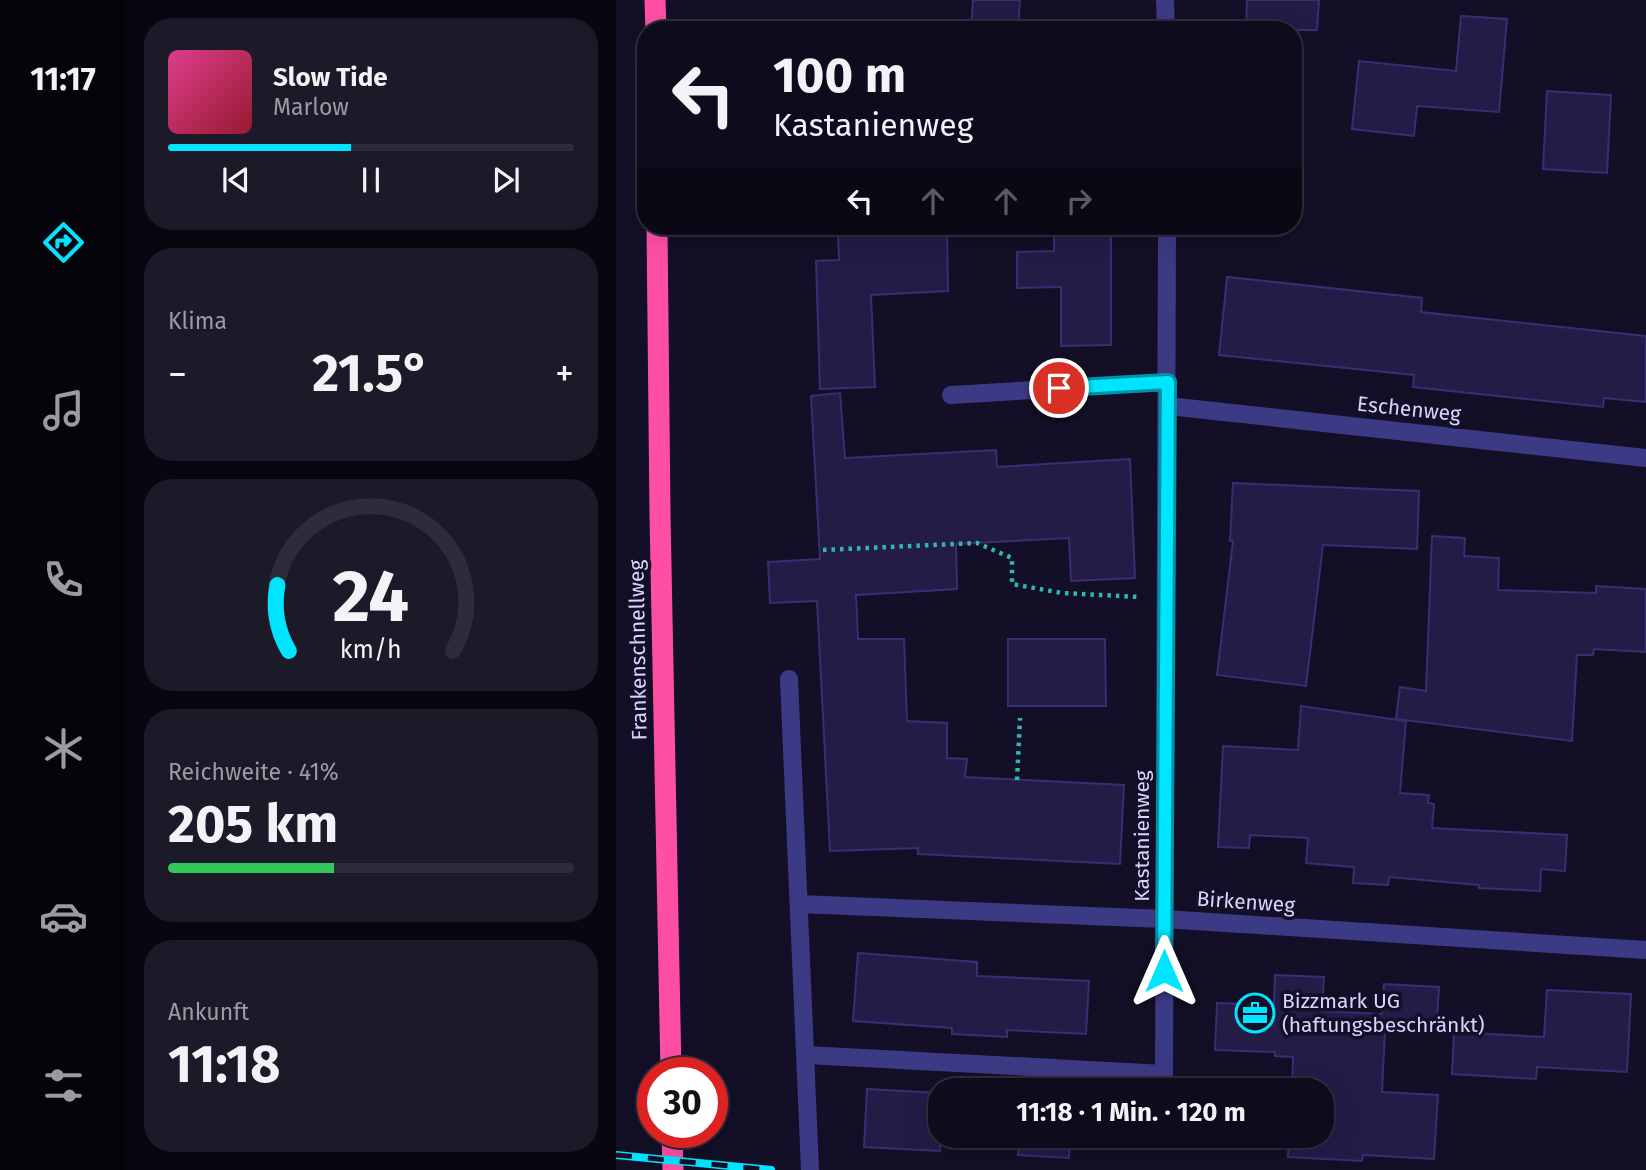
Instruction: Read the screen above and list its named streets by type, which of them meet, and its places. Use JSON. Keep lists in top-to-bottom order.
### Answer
{
  "streets": {
    "highway": ["Frankenschnellweg"],
    "street": ["Eschenweg", "Kastanienweg", "Birkenweg"]
  },
  "crossings": [
    ["Eschenweg", "Kastanienweg"],
    ["Kastanienweg", "Birkenweg"]
  ],
  "places": {
    "office": ["Bizzmark UG (haftungsbeschränkt)"]
  },
  "page": {
    "tabs": "11:17",
    "turn": ["100 m", "Kastanienweg"],
    "song": ["Slow Tide", "Marlow"],
    "tile": [
      "Klima",
      ["Reichweite · 41%", "205 km"],
      ["Ankunft", "11:18"]
    ],
    "heat": ["−", "21.5°", "+"],
    "limit": "30",
    "trip": "11:18 · 1 Min. · 120 m",
    "gauge": ["24", "km/h"]
  }
}
